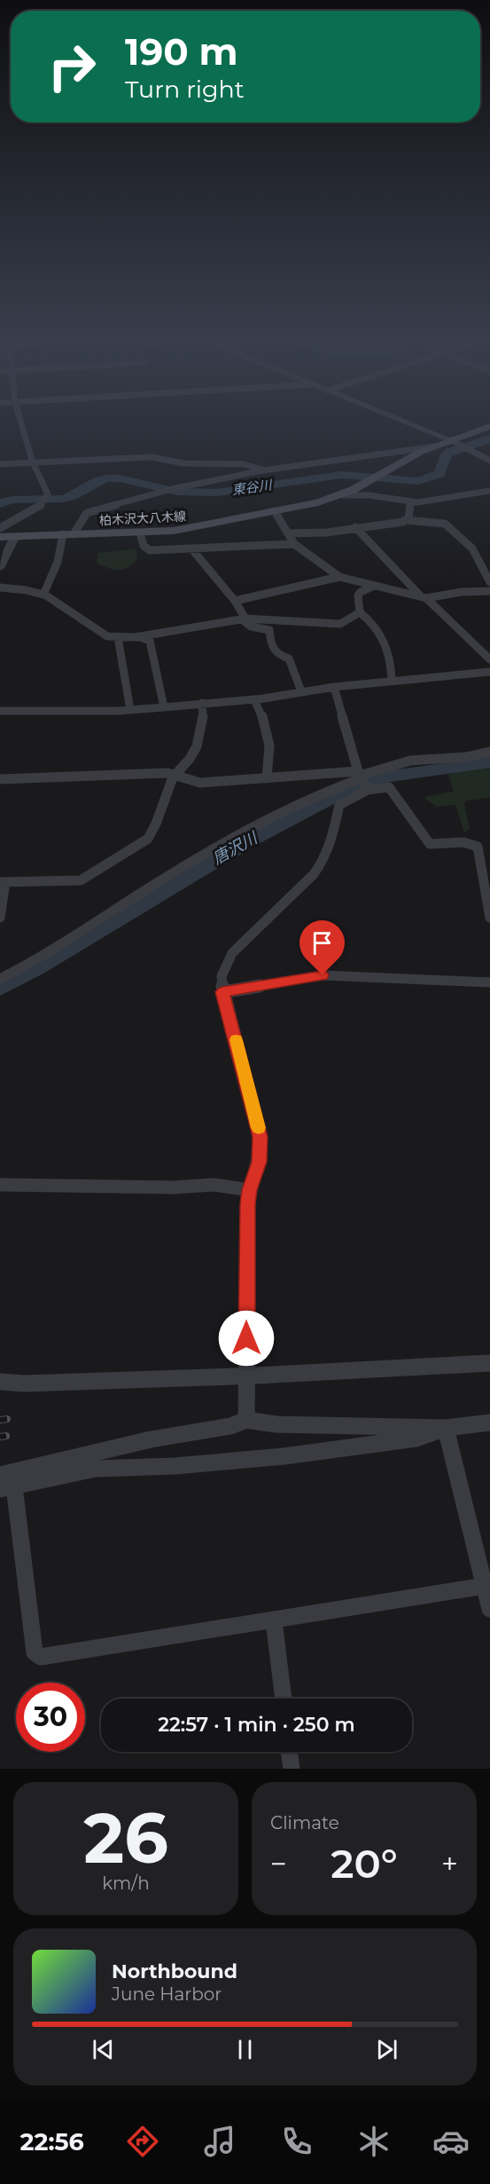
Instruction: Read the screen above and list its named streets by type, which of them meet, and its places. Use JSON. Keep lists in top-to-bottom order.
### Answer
{
  "streets": {
    "main road": ["柏木沢大八木線"]
  },
  "water": ["東谷川", "唐沢川"],
  "page": {
    "turn": ["190 m", "Turn right"],
    "limit": "30",
    "trip": "22:57 · 1 min · 250 m",
    "tile": [
      ["26", "km/h"],
      "Climate"
    ],
    "heat": ["−", "20°", "+"],
    "song": ["Northbound", "June Harbor"],
    "tabs": "22:56"
  }
}
